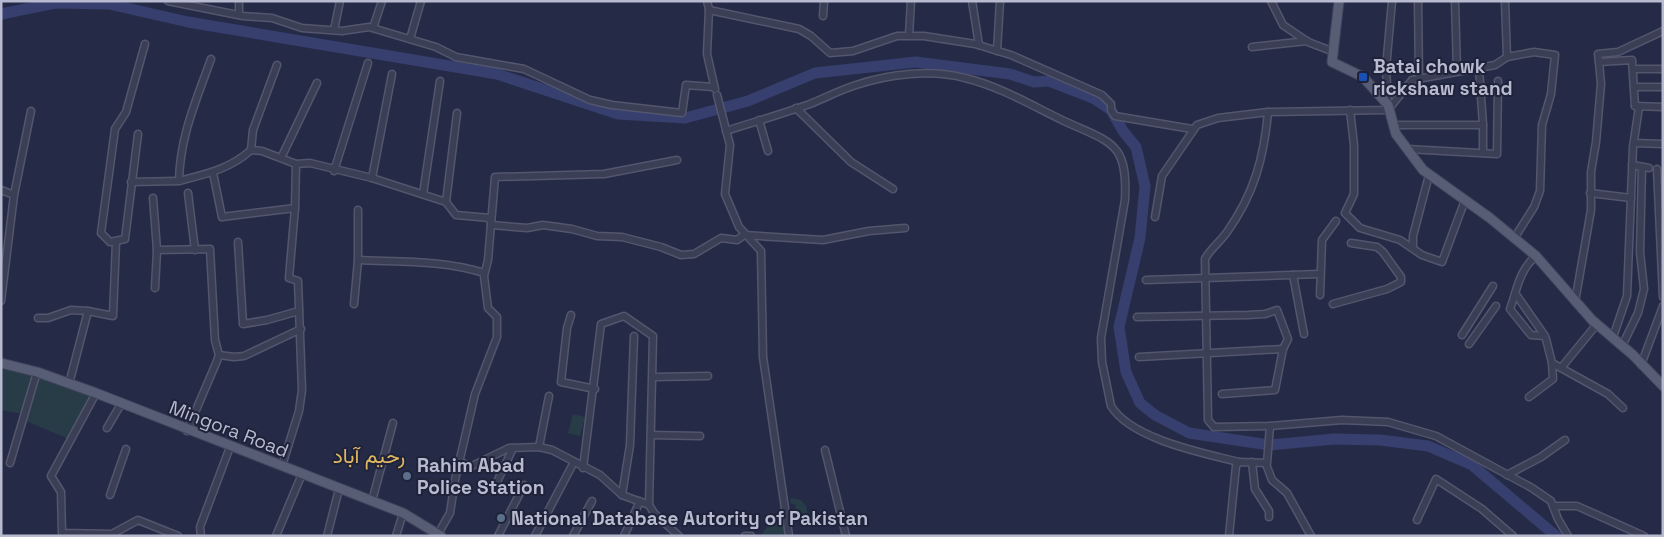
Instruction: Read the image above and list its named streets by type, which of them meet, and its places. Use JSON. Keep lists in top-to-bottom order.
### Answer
{
  "streets": {
    "main road": ["Mingora Road"]
  },
  "districts": ["رحیم آباد"],
  "places": {
    "transit": ["Batai chowk rickshaw stand"],
    "other": ["Rahim Abad Police Station", "National Database Autority of Pakistan"]
  }
}
